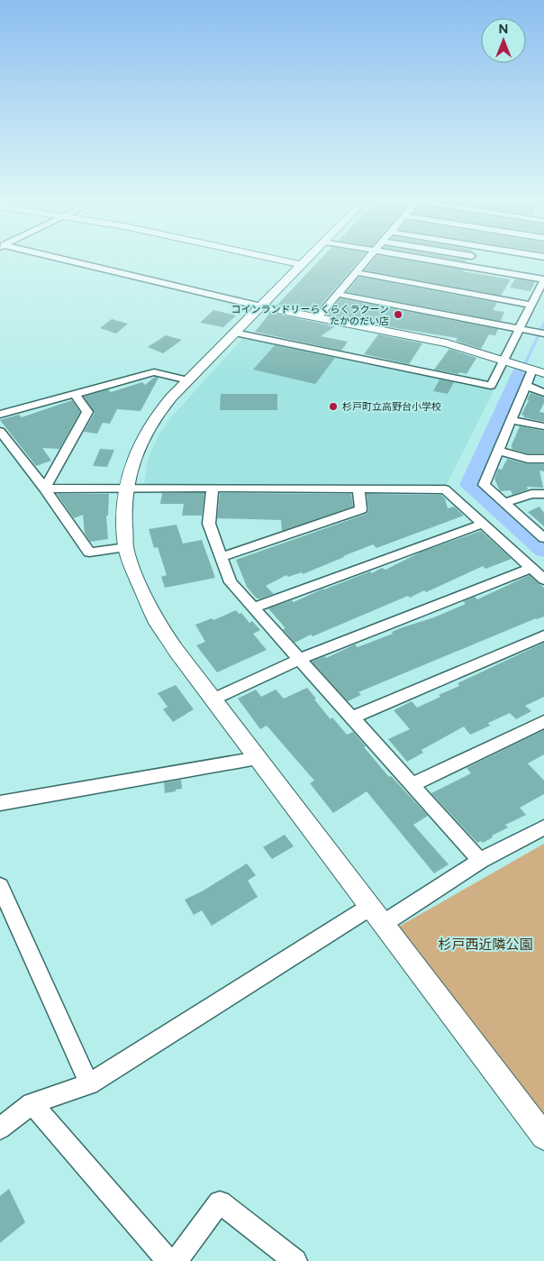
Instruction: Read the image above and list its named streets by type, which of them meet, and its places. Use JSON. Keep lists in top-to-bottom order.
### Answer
{
  "parks": ["杉戸西近隣公園"],
  "places": ["コインランドリーらくらくラクーン たかのだい店", "杉戸町立高野台小学校"],
  "north": "top"
}
